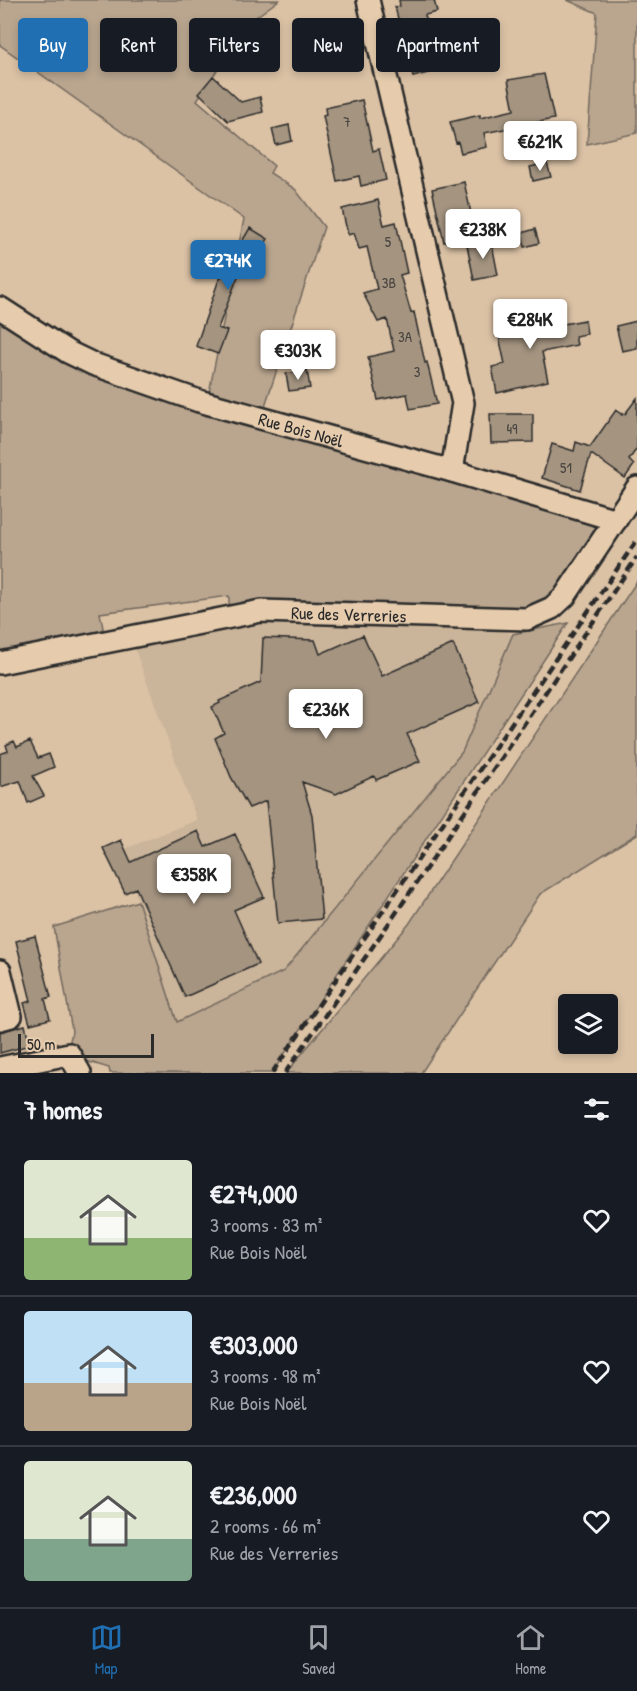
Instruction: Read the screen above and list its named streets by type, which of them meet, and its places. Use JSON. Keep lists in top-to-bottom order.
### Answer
{
  "streets": {
    "street": ["Rue Bois Noël", "Rue des Verreries"]
  },
  "crossings": [
    ["Rue Bois Noël", "Rue des Verreries"]
  ],
  "house_numbers": [
    "7",
    "5",
    "3B",
    "3A",
    "3",
    "49",
    "51"
  ],
  "scale_bar": "50 m",
  "page": {
    "chip": [
      "Buy",
      "Rent",
      "Filters",
      "New",
      "Apartment"
    ],
    "price": [
      "€621K",
      "€238K",
      "€274K",
      "€284K",
      "€303K",
      "€236K",
      "€358K"
    ],
    "scale": "50 m",
    "heading": "7 homes",
    "list": [
      {
        "name": "€274,000",
        "note": "3 rooms · 83 m² · Rue Bois Noël"
      },
      {
        "name": "€303,000",
        "note": "3 rooms · 98 m² · Rue Bois Noël"
      },
      {
        "name": "€236,000",
        "note": "2 rooms · 66 m² · Rue des Verreries"
      }
    ],
    "tabs": ["Map", "Saved", "Home"]
  }
}
